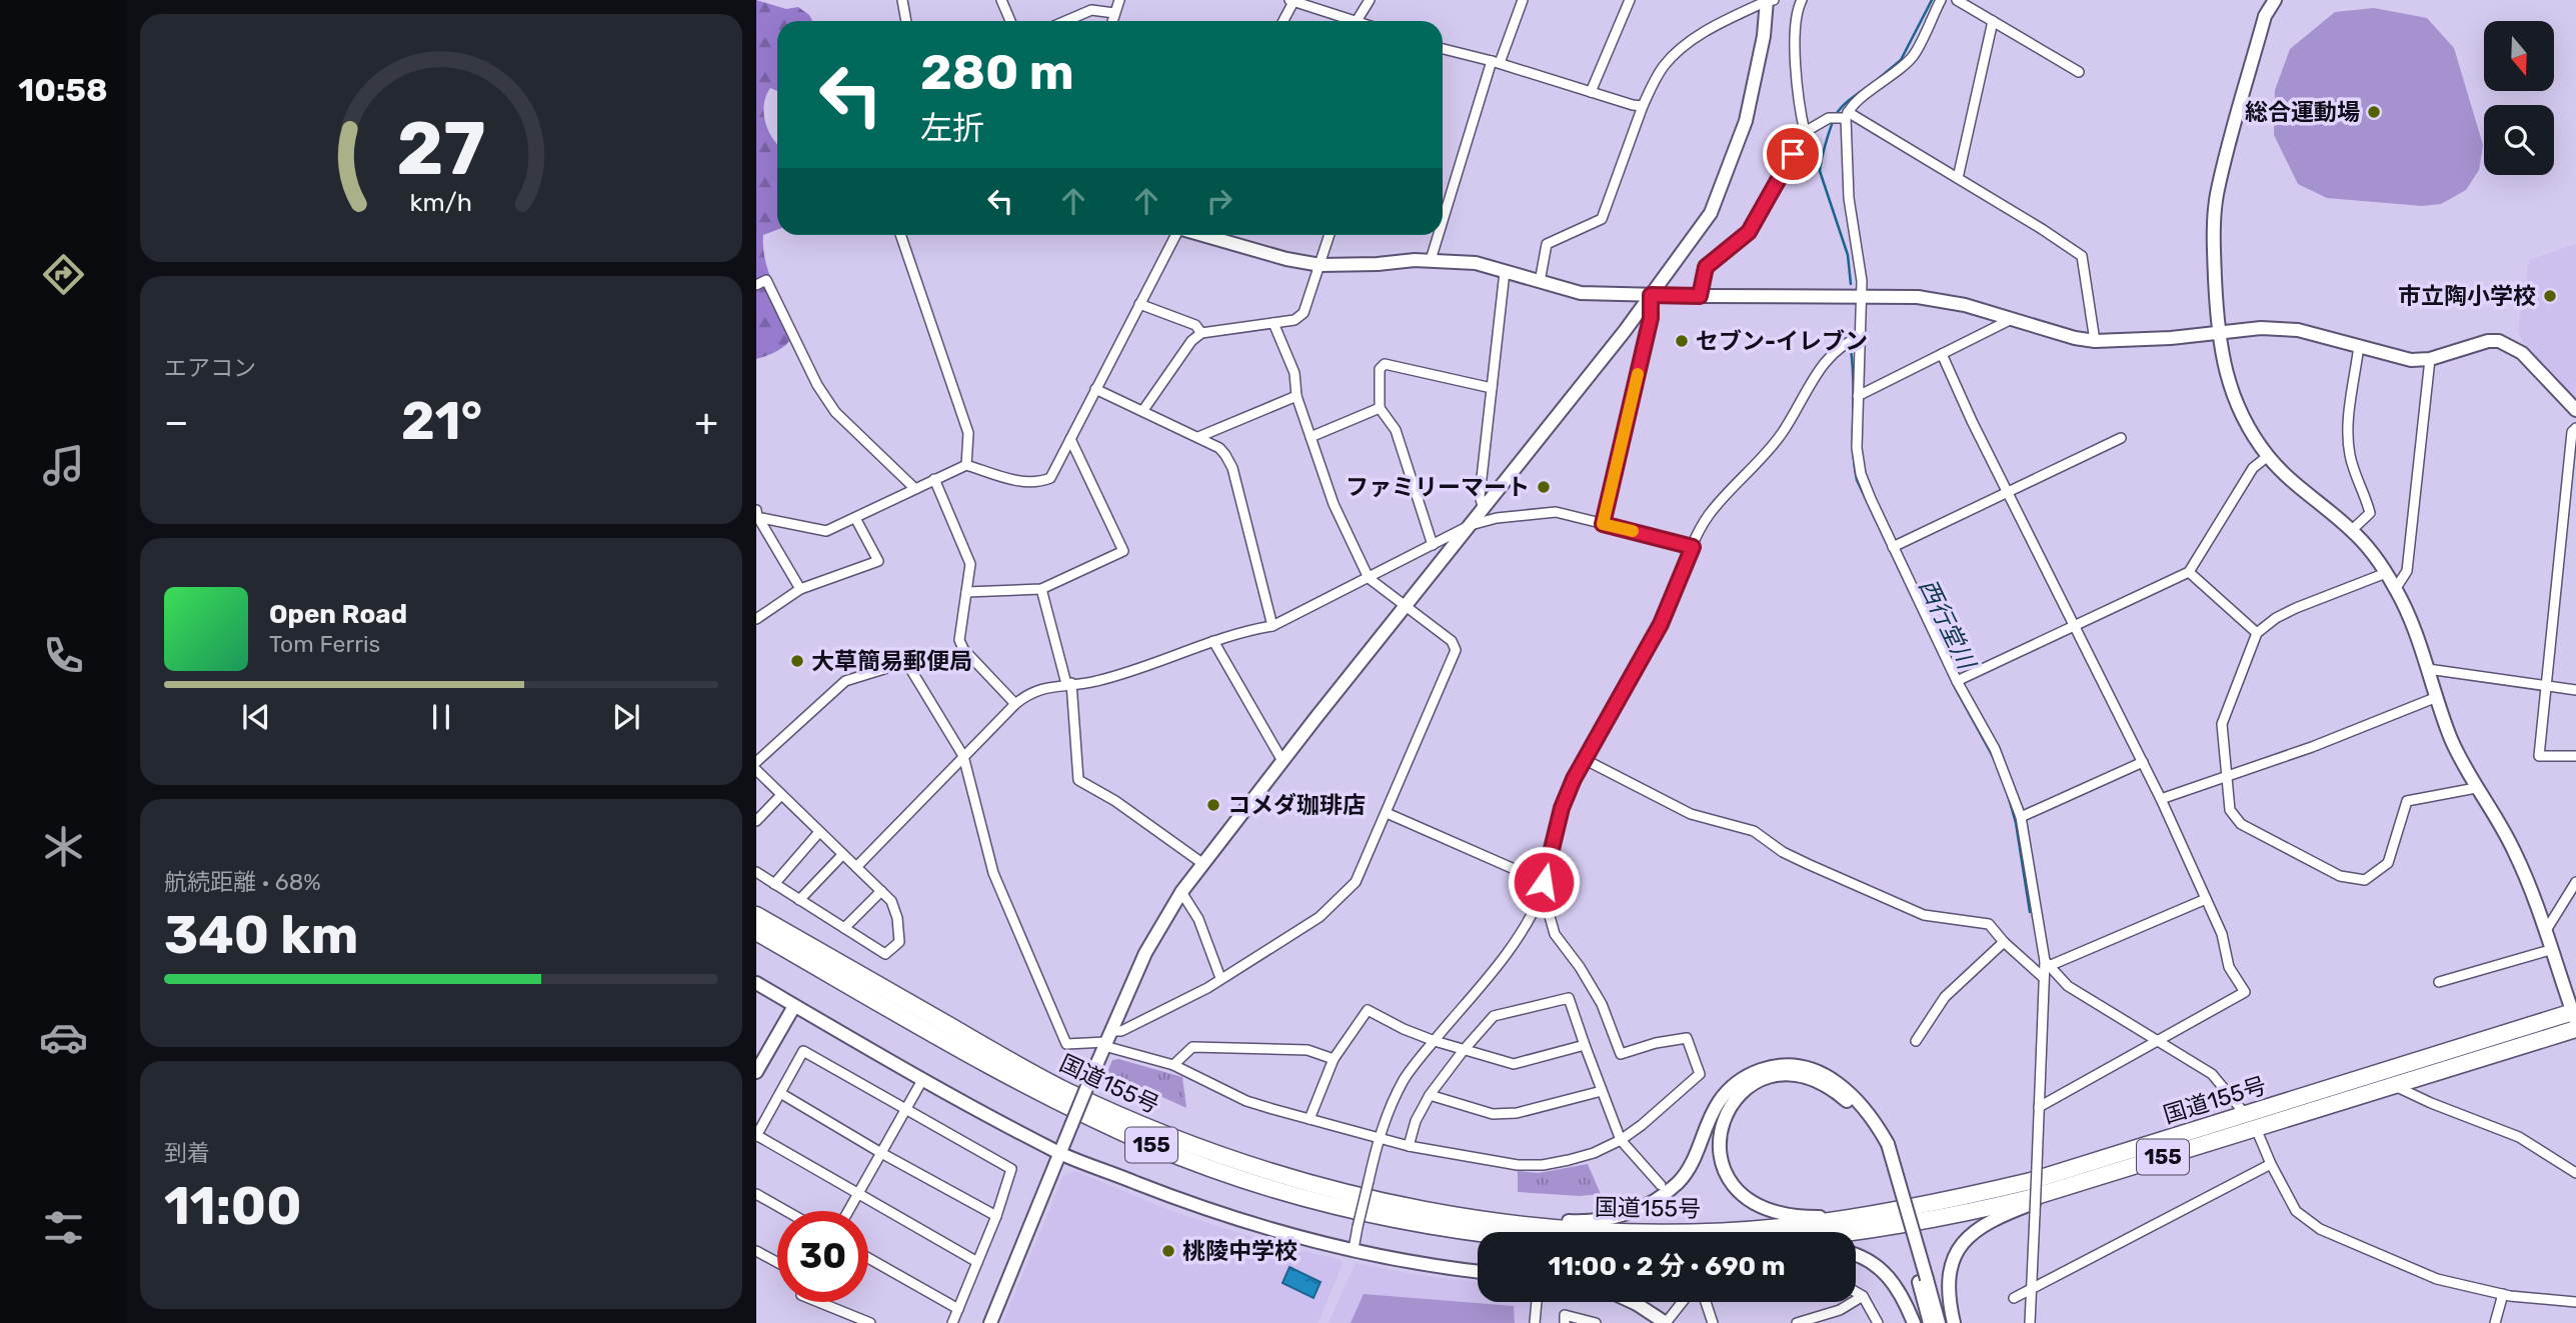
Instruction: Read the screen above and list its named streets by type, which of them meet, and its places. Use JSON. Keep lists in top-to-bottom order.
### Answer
{
  "streets": {
    "highway": ["国道155号", "155"]
  },
  "water": ["西行堂川"],
  "places": [
    "総合運動場",
    "市立陶小学校",
    "セブン-イレブン",
    "ファミリーマート",
    "大草簡易郵便局",
    "コメダ珈琲店",
    "桃陵中学校"
  ],
  "north": "bottom",
  "page": {
    "tabs": "10:58",
    "turn": ["280 m", "左折"],
    "tile": [
      "エアコン",
      ["航続距離 · 68%", "340 km"],
      ["到着", "11:00"]
    ],
    "heat": ["−", "21°", "+"],
    "song": ["Open Road", "Tom Ferris"],
    "limit": "30",
    "trip": "11:00 · 2 分 · 690 m",
    "gauge": ["27", "km/h"]
  }
}
